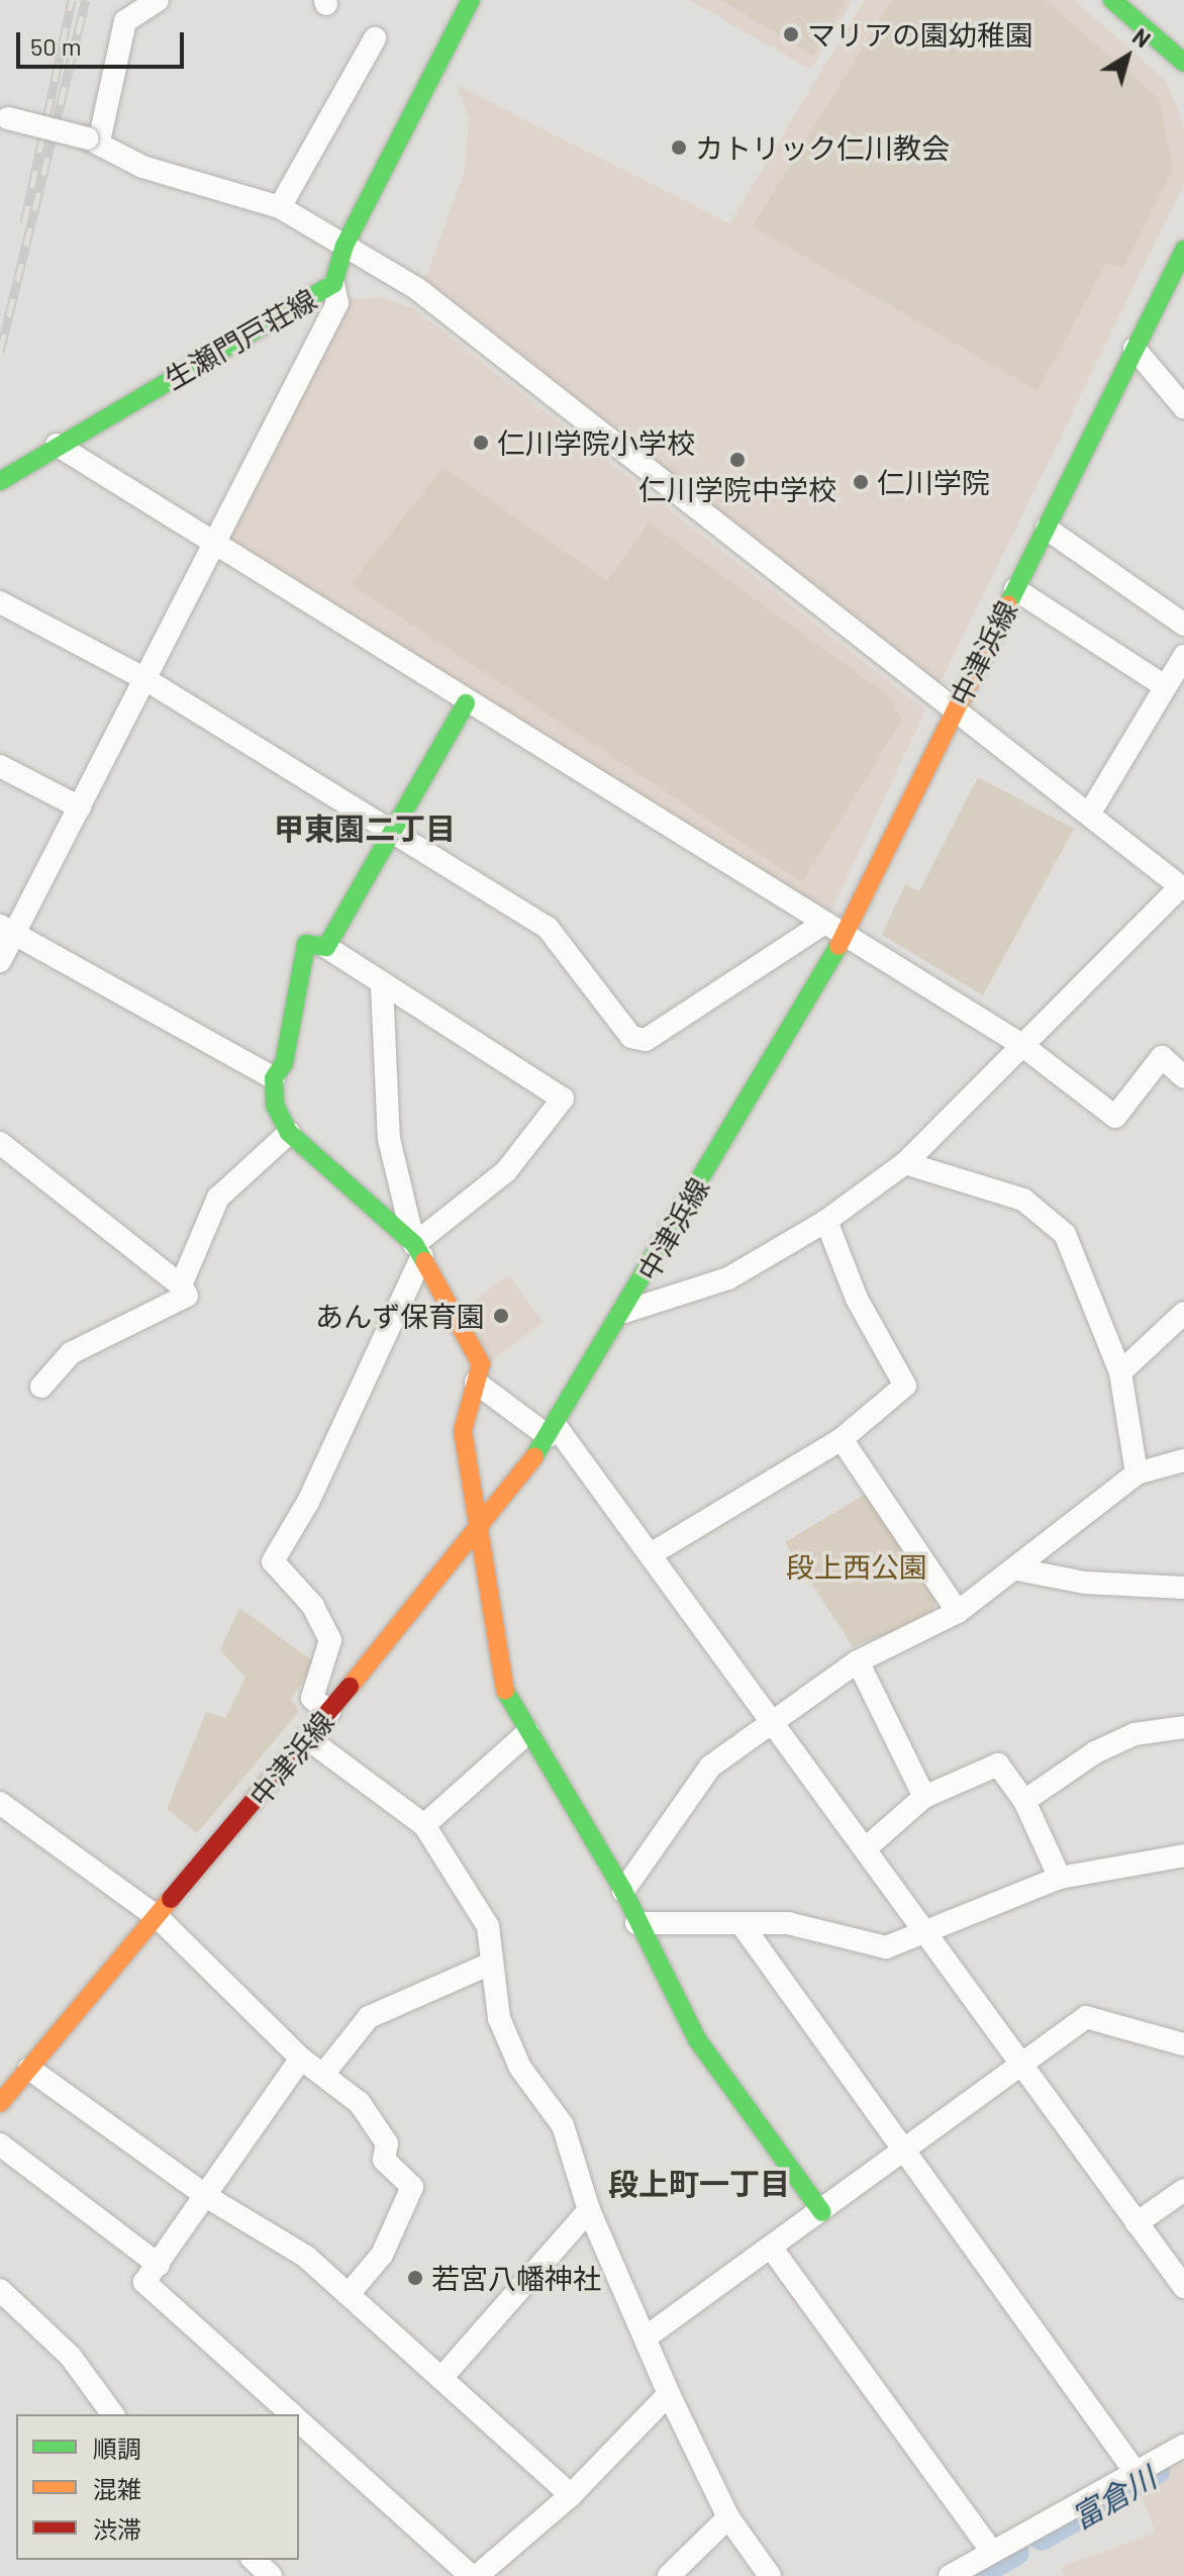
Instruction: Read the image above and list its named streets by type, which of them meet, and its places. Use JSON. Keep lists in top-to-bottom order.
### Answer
{
  "streets": {
    "street": ["生瀬門戸荘線", "中津浜線"]
  },
  "districts": ["甲東園二丁目", "段上町一丁目"],
  "water": ["富倉川"],
  "parks": ["段上西公園"],
  "places": [
    "マリアの園幼稚園",
    "カトリック仁川教会",
    "仁川学院小学校",
    "仁川学院中学校",
    "仁川学院",
    "あんず保育園",
    "若宮八幡神社"
  ],
  "legend": ["順調", "混雑", "渋滞"],
  "scale_bar": "50 m",
  "north": "top right"
}
